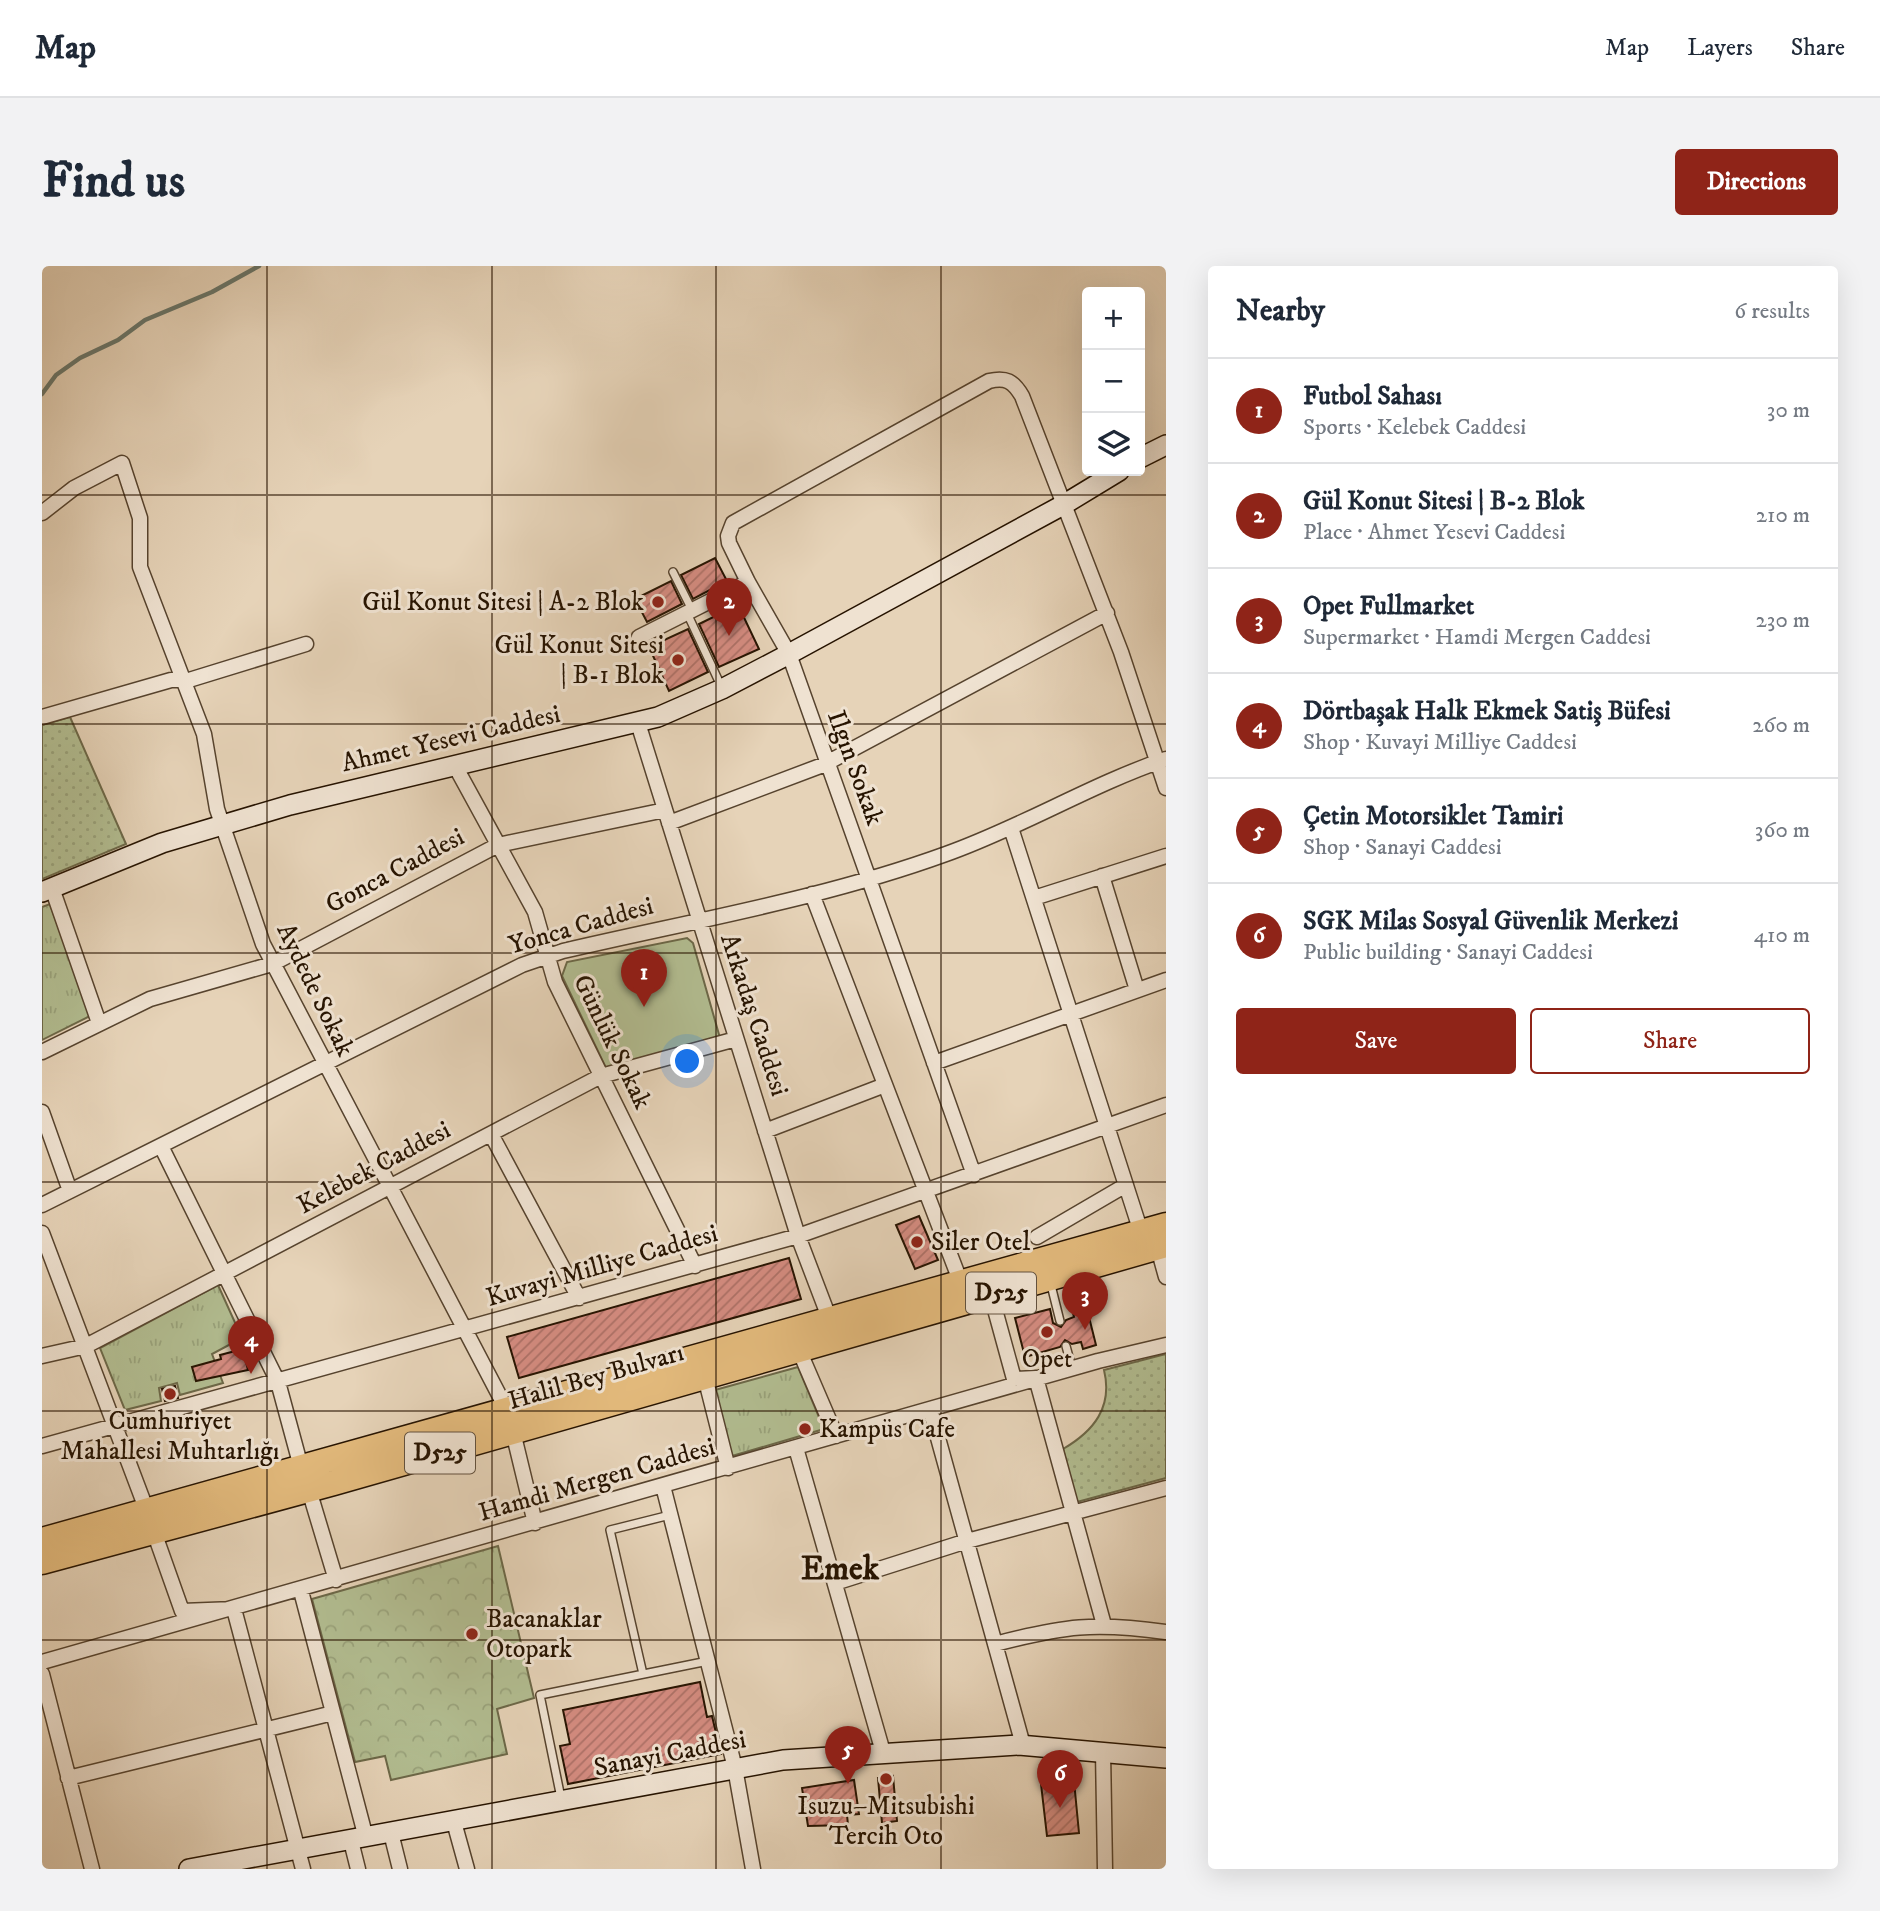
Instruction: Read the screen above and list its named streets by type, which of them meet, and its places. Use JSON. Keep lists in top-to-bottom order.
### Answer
{
  "streets": {
    "highway": ["D525", "Halil Bey Bulvarı"],
    "street": [
      "Ahmet Yesevi Caddesi",
      "Ilgın Sokak",
      "Gonca Caddesi",
      "Yonca Caddesi",
      "Aydede Sokak",
      "Arkadaş Caddesi",
      "Günlük Sokak",
      "Kelebek Caddesi",
      "Kuvayi Milliye Caddesi",
      "Hamdi Mergen Caddesi",
      "Sanayi Caddesi"
    ]
  },
  "crossings": [
    ["Ahmet Yesevi Caddesi", "Ilgın Sokak"],
    ["Ahmet Yesevi Caddesi", "Aydede Sokak"],
    ["Ahmet Yesevi Caddesi", "Arkadaş Caddesi"],
    ["Ahmet Yesevi Caddesi", "Günlük Sokak"],
    ["Ilgın Sokak", "Gonca Caddesi"],
    ["Ilgın Sokak", "Yonca Caddesi"],
    ["Ilgın Sokak", "Kuvayi Milliye Caddesi"],
    ["Gonca Caddesi", "Aydede Sokak"],
    ["Gonca Caddesi", "Arkadaş Caddesi"],
    ["Gonca Caddesi", "Günlük Sokak"],
    ["Yonca Caddesi", "Aydede Sokak"],
    ["Yonca Caddesi", "Arkadaş Caddesi"],
    ["Yonca Caddesi", "Günlük Sokak"],
    ["Aydede Sokak", "Kelebek Caddesi"],
    ["Aydede Sokak", "Kuvayi Milliye Caddesi"],
    ["Aydede Sokak", "Halil Bey Bulvarı"],
    ["Aydede Sokak", "Hamdi Mergen Caddesi"],
    ["Arkadaş Caddesi", "Kelebek Caddesi"],
    ["Arkadaş Caddesi", "Kuvayi Milliye Caddesi"],
    ["Arkadaş Caddesi", "Halil Bey Bulvarı"],
    ["Günlük Sokak", "Kelebek Caddesi"],
    ["Günlük Sokak", "Kuvayi Milliye Caddesi"]
  ],
  "districts": ["Emek"],
  "places": [
    "Gül Konut Sitesi | A-2 Blok",
    "Gül Konut Sitesi | B-1 Blok",
    "Siler Otel",
    "Opet",
    "Cumhuriyet Mahallesi Muhtarlığı",
    "Kampüs Cafe",
    "Bacanaklar Otopark",
    "Isuzu–Mitsubishi Tercih Oto"
  ],
  "page": {
    "header": "Map",
    "nav": ["Map", "Layers", "Share"],
    "buttons": [
      "Directions",
      ["Save", "Share"]
    ],
    "title": "Find us",
    "heading": ["Nearby", "6 results"],
    "map_buttons": ["+", "−"],
    "list": [
      {
        "mark": "1",
        "name": "Futbol Sahası",
        "note": "Sports · Kelebek Caddesi",
        "value": "30 m"
      },
      {
        "mark": "2",
        "name": "Gül Konut Sitesi | B-2 Blok",
        "note": "Place · Ahmet Yesevi Caddesi",
        "value": "210 m"
      },
      {
        "mark": "3",
        "name": "Opet Fullmarket",
        "note": "Supermarket · Hamdi Mergen Caddesi",
        "value": "230 m"
      },
      {
        "mark": "4",
        "name": "Dörtbaşak Halk Ekmek Satiş Büfesi",
        "note": "Shop · Kuvayi Milliye Caddesi",
        "value": "260 m"
      },
      {
        "mark": "5",
        "name": "Çetin Motorsiklet Tamiri",
        "note": "Shop · Sanayi Caddesi",
        "value": "360 m"
      },
      {
        "mark": "6",
        "name": "SGK Milas Sosyal Güvenlik Merkezi",
        "note": "Public building · Sanayi Caddesi",
        "value": "410 m"
      }
    ],
    "pins": [
      "2",
      "1",
      "3",
      "4",
      "5",
      "6"
    ]
  }
}
